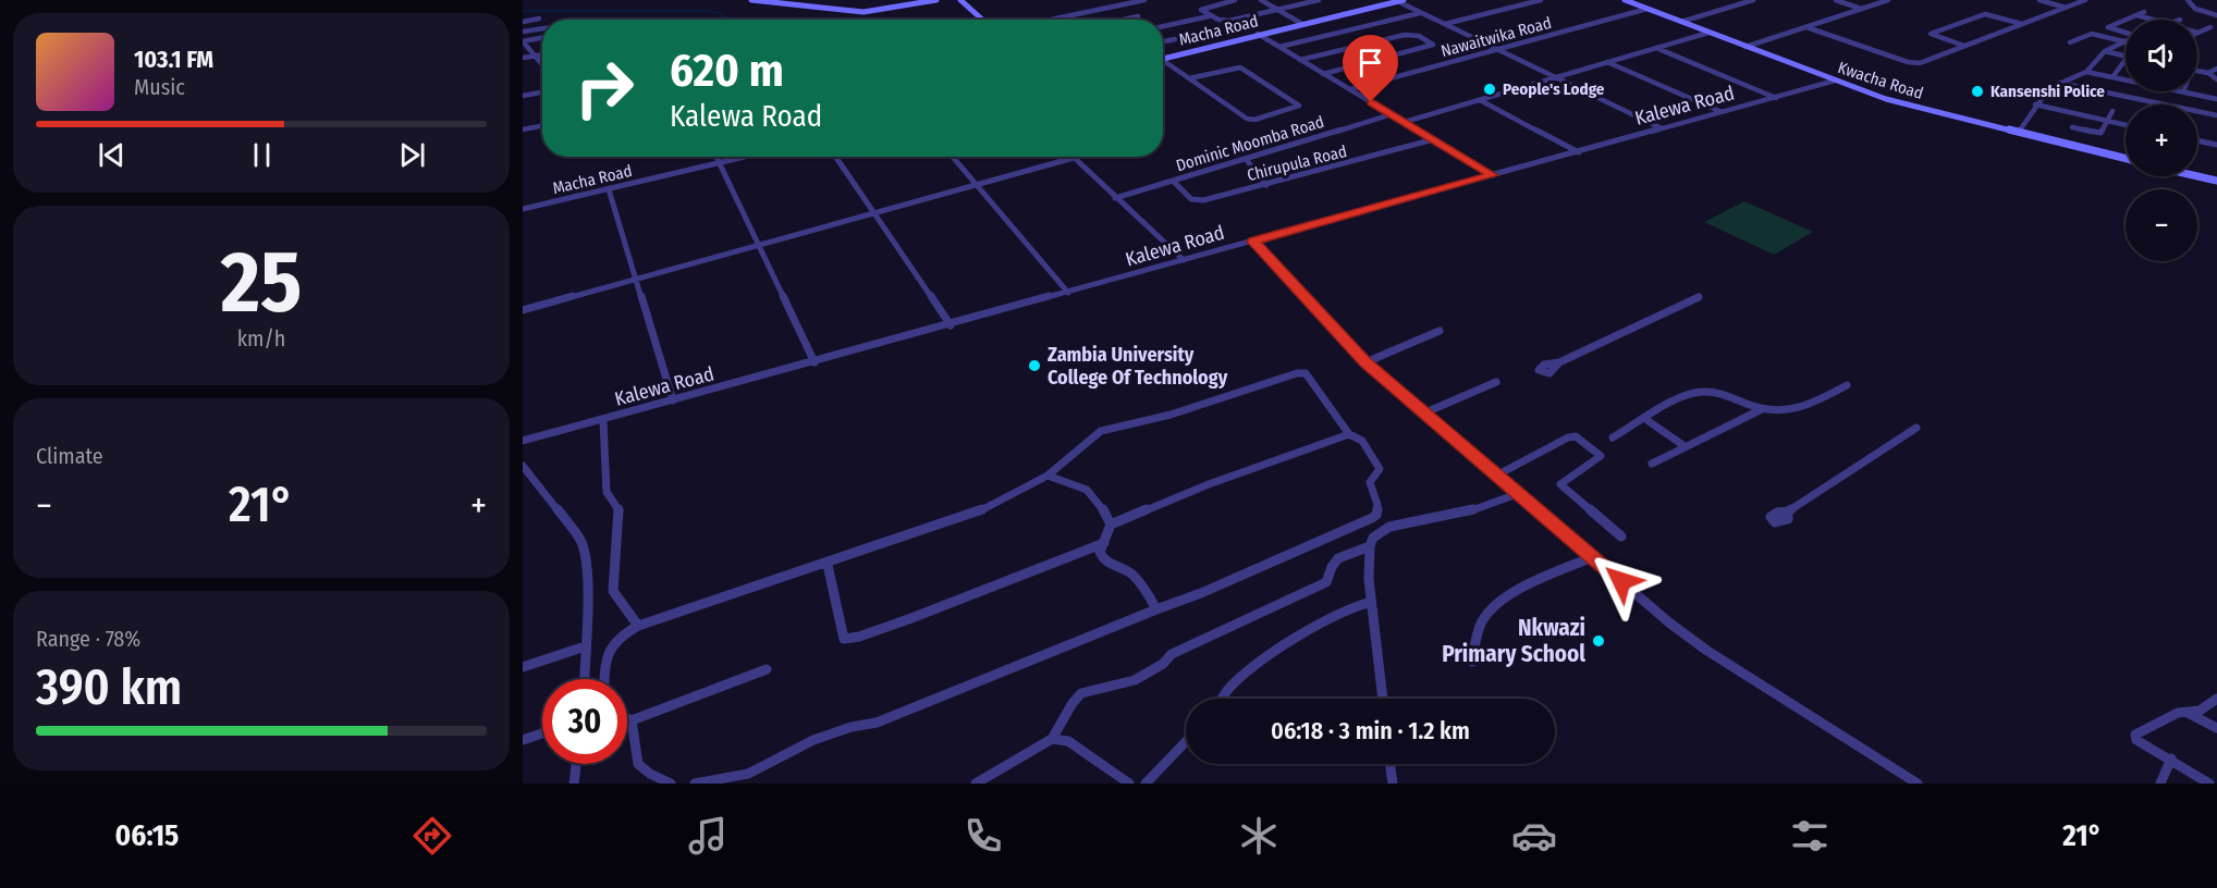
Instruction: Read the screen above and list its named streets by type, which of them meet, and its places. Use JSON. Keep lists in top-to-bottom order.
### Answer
{
  "streets": {
    "main road": ["Macha Road", "Kwacha Road"],
    "street": [
      "Nawaitwika Road",
      "Kalewa Road",
      "Dominic Moomba Road",
      "Chirupula Road"
    ]
  },
  "crossings": [
    ["Nawaitwika Road", "Kwacha Road"],
    ["Kwacha Road", "Kalewa Road"],
    ["Dominic Moomba Road", "Chirupula Road"]
  ],
  "places": [
    "People's Lodge",
    "Kansenshi Police",
    "Zambia University College Of Technology",
    "Nkwazi Primary School"
  ],
  "page": {
    "map_buttons": ["+", "−"],
    "turn": ["620 m", "Kalewa Road"],
    "song": ["103.1 FM", "Music"],
    "tile": [
      ["25", "km/h"],
      "Climate",
      ["Range · 78%", "390 km"]
    ],
    "heat": ["−", "21°", "+"],
    "limit": "30",
    "trip": "06:18 · 3 min · 1.2 km",
    "tabs": ["06:15", "21°"]
  }
}
